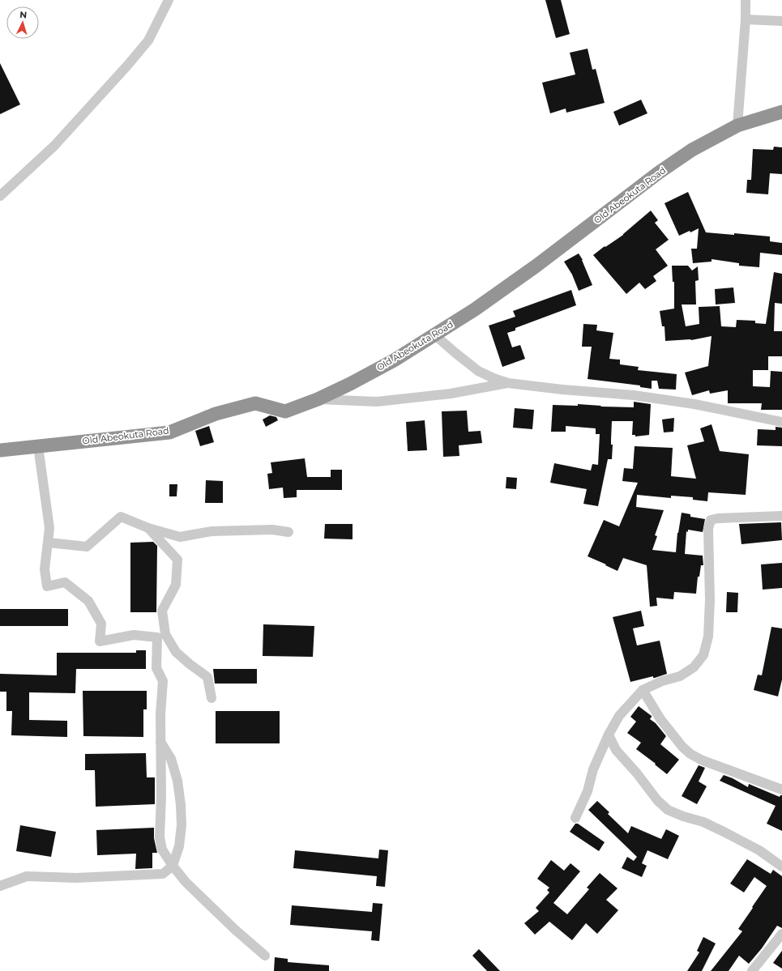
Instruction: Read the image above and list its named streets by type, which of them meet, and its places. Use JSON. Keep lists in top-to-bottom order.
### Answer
{
  "streets": {
    "highway": ["Old Abeokuta Road"]
  },
  "north": "top"
}
